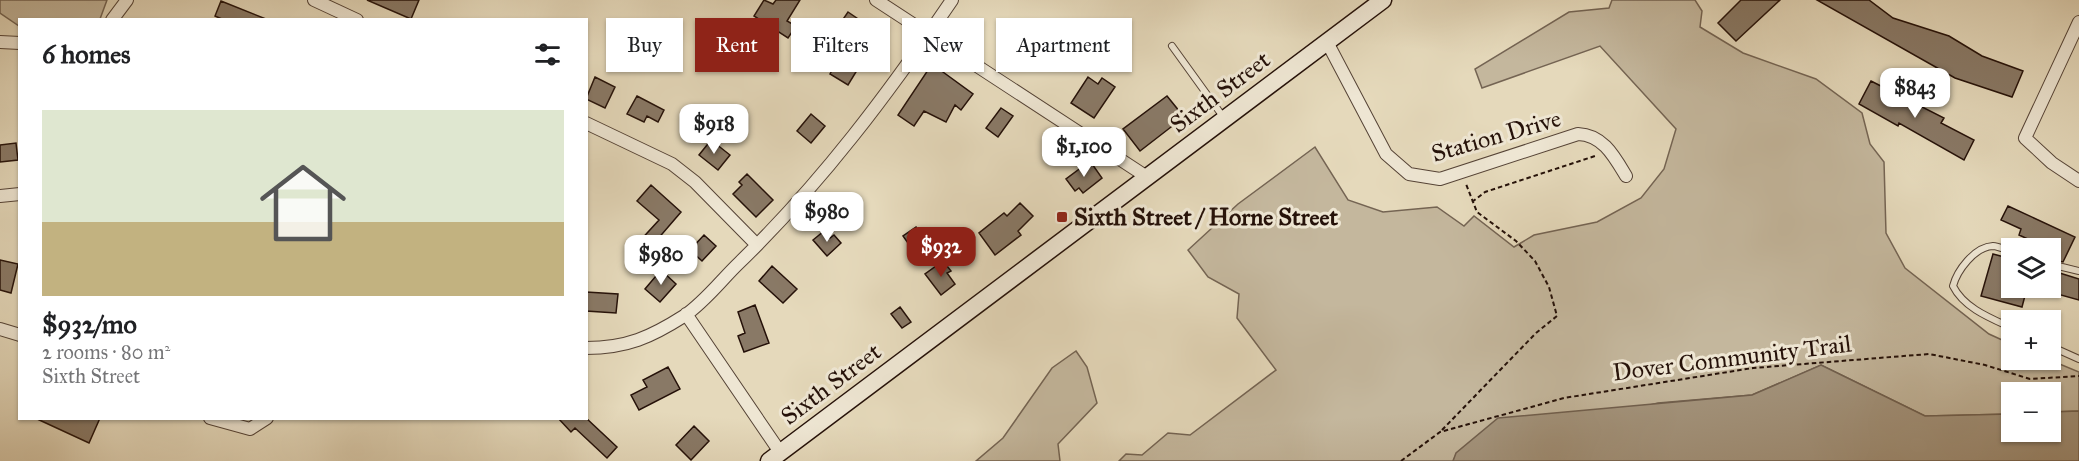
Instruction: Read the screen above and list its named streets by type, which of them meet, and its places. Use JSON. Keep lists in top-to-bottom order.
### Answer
{
  "streets": {
    "main road": ["Sixth Street"],
    "street": ["Station Drive"],
    "path": ["Dover Community Trail"]
  },
  "crossings": [
    ["Sixth Street", "Station Drive"]
  ],
  "places": {
    "transit": ["Sixth Street / Horne Street"]
  },
  "page": {
    "chip": [
      "Buy",
      "Rent",
      "Filters",
      "New",
      "Apartment"
    ],
    "heading": "6 homes",
    "price": [
      "$843",
      "$918",
      "$1,100",
      "$980",
      "$932",
      "$980"
    ],
    "list": [
      {
        "name": "$932/mo",
        "note": "2 rooms · 80 m² · Sixth Street"
      }
    ],
    "map_buttons": ["+", "−"]
  }
}
